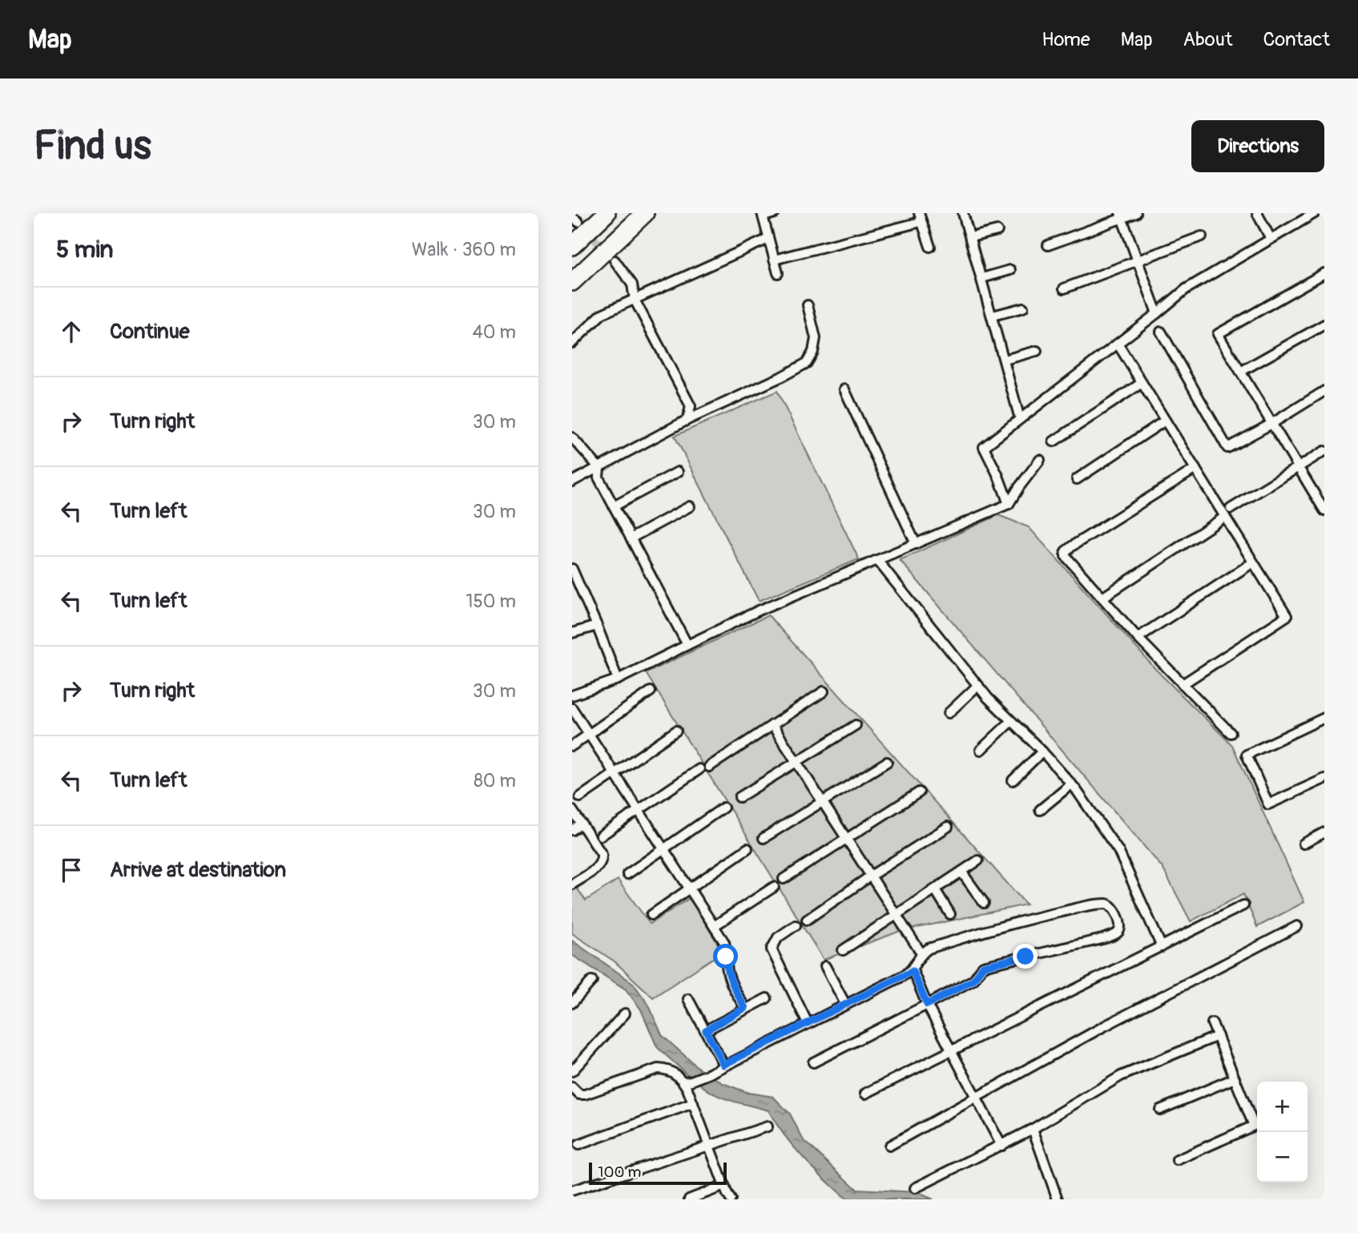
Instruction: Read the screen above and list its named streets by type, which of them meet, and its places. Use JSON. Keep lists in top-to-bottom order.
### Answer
{
  "scale_bar": "100 m",
  "page": {
    "header": "Map",
    "nav": [
      "Home",
      "Map",
      "About",
      "Contact"
    ],
    "buttons": "Directions",
    "title": "Find us",
    "heading": ["5 min", "Walk · 360 m"],
    "list": [
      ["Continue", "40 m"],
      ["Turn right", "30 m"],
      ["Turn left", "30 m"],
      ["Turn left", "150 m"],
      ["Turn right", "30 m"],
      ["Turn left", "80 m"],
      "Arrive at destination"
    ],
    "map_buttons": ["+", "−"],
    "scale": "100 m"
  }
}
